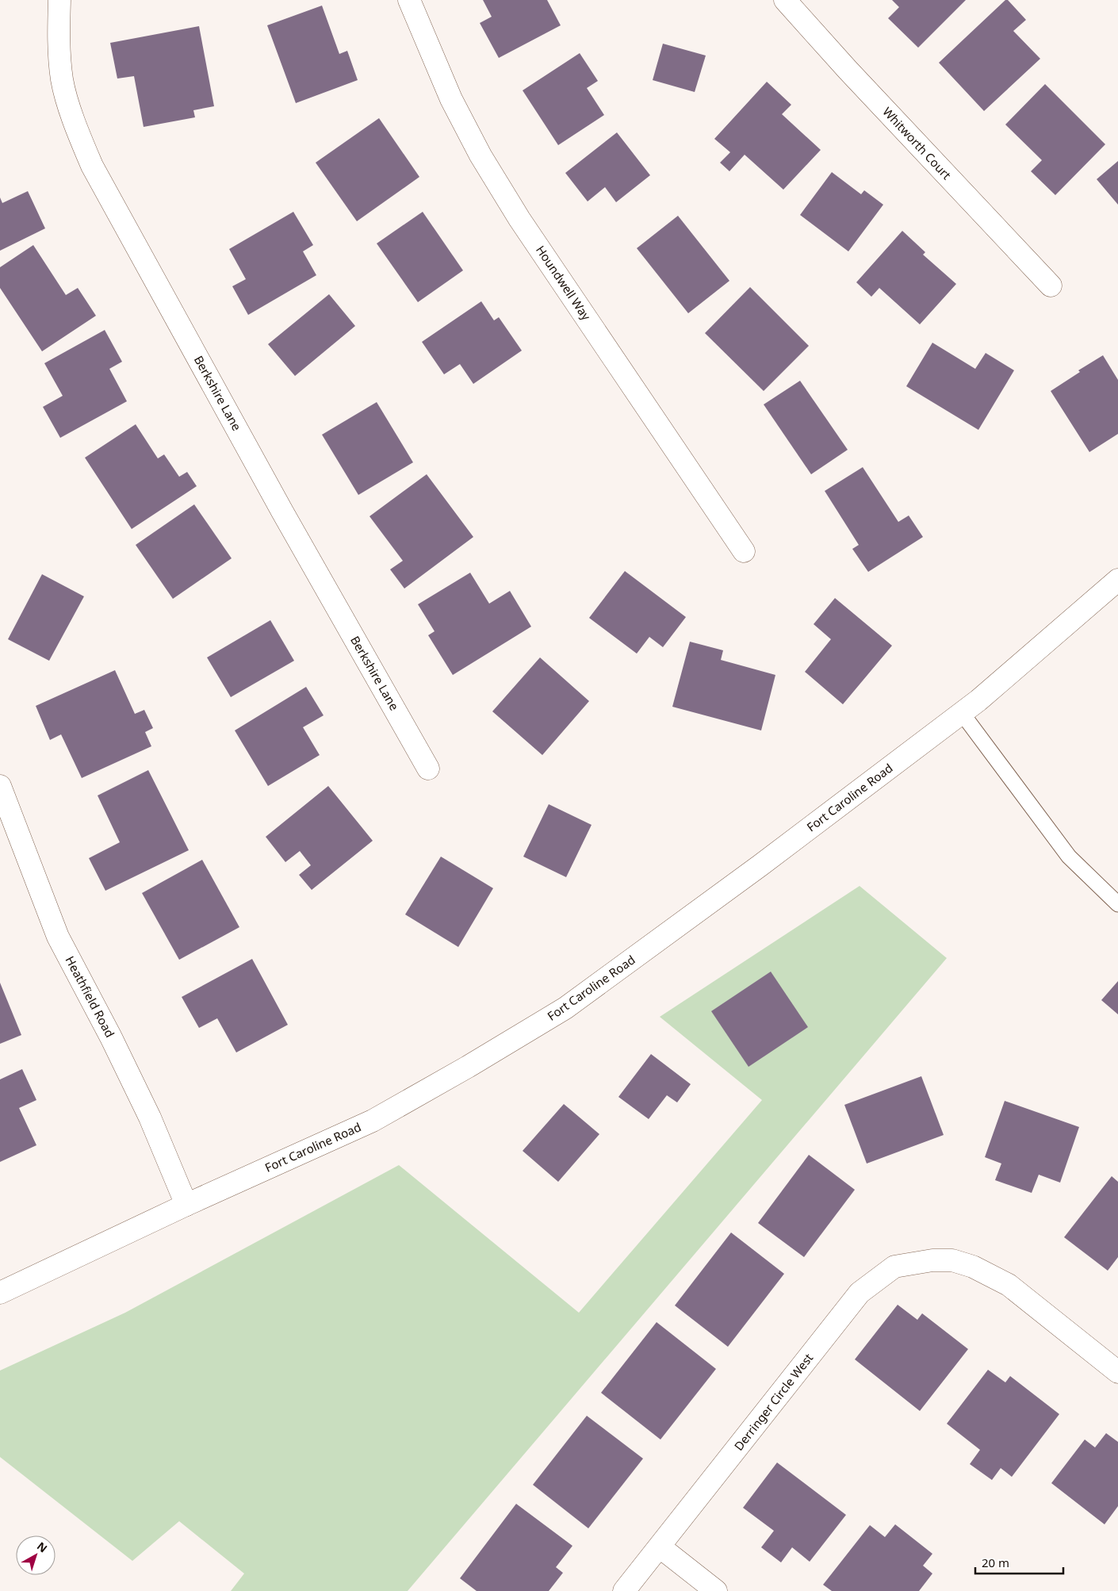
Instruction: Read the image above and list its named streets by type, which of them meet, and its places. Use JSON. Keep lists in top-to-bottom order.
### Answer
{
  "streets": {
    "street": [
      "Whitworth Court",
      "Houndwell Way",
      "Berkshire Lane",
      "Fort Caroline Road",
      "Heathfield Road",
      "Derringer Circle West"
    ]
  },
  "crossings": [
    ["Fort Caroline Road", "Heathfield Road"]
  ],
  "scale_bar": "20 m",
  "north": "top right"
}
